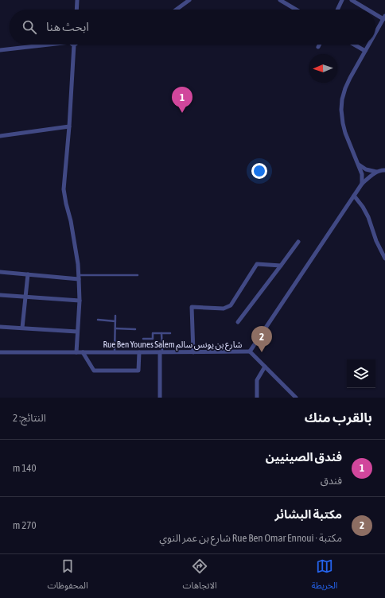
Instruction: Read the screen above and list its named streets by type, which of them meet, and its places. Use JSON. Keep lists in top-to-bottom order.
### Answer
{
  "streets": {
    "street": ["Rue Ben Younes Salem شارع بن يونس سالم"]
  },
  "north": "left",
  "page": {
    "search": "ابحث هنا",
    "pins": ["1", "2"],
    "heading": ["بالقرب منك", "النتائج: 2"],
    "list": [
      {
        "mark": "1",
        "name": "فندق الصينيين",
        "note": "فندق",
        "value": "140 m"
      },
      {
        "mark": "2",
        "name": "مكتبة البشائر",
        "note": "مكتبة · Rue Ben Omar Ennoui شارع بن عمر النوي",
        "value": "270 m"
      }
    ],
    "nav": ["الخريطة", "الاتجاهات", "المحفوظات"]
  }
}
